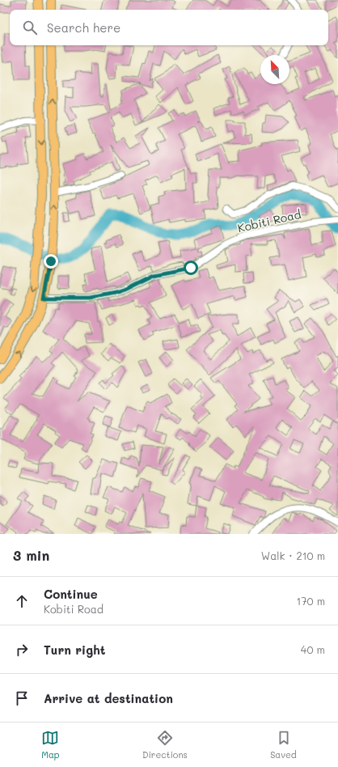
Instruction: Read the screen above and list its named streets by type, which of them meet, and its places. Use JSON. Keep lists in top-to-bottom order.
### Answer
{
  "streets": {
    "street": ["Kobiti Road"]
  },
  "north": "top left",
  "page": {
    "search": "Search here",
    "heading": ["3 min", "Walk · 210 m"],
    "list": [
      ["Continue", "Kobiti Road", "170 m"],
      ["Turn right", "40 m"],
      "Arrive at destination"
    ],
    "nav": ["Map", "Directions", "Saved"]
  }
}
